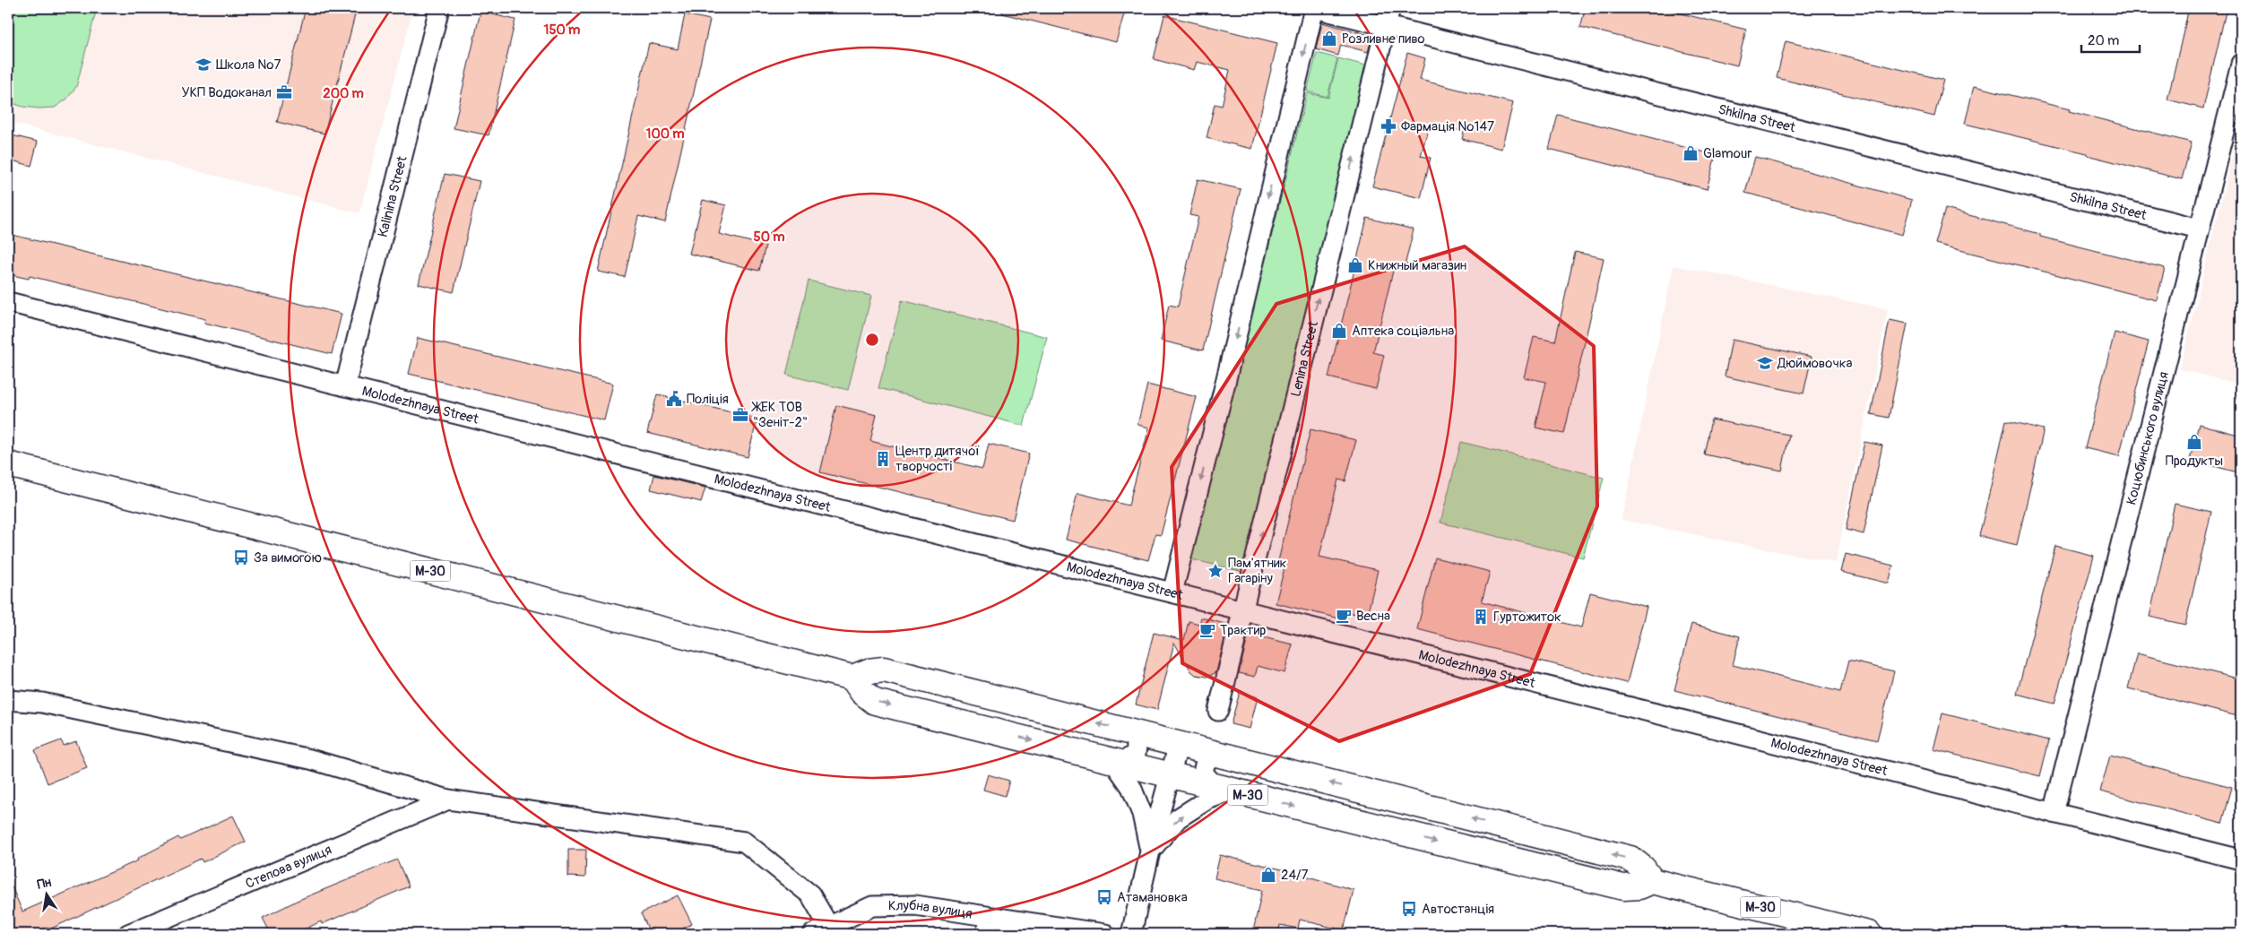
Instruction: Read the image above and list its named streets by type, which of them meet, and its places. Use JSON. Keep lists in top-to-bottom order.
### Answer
{
  "streets": {
    "highway": ["М-30"],
    "street": [
      "Shkilna Street",
      "Kalinina Street",
      "Lenina Street",
      "Molodezhnaya Street",
      "Коцюбинського вулиця",
      "Степова вулиця",
      "Клубна вулиця"
    ]
  },
  "crossings": [
    ["Shkilna Street", "Lenina Street"],
    ["Shkilna Street", "Коцюбинського вулиця"],
    ["Kalinina Street", "Molodezhnaya Street"],
    ["Lenina Street", "Molodezhnaya Street"],
    ["Molodezhnaya Street", "Коцюбинського вулиця"]
  ],
  "places": {
    "shop": [
      "Розливне пиво",
      "Glamour",
      "Книжный магазин",
      "Аптека соціальна",
      "Продукты",
      "24/7"
    ],
    "school or university": ["Школа №7", "Дюймовочка"],
    "office": ["УКП Водоканал", "ЖЕК ТОВ \"Зеніт-2\""],
    "pharmacy": ["Фармація №147"],
    "public building": ["Поліція"],
    "building": ["Центр дитячої творчості", "Гуртожиток"],
    "bus stop": ["За вимогою", "Атамановка", "Автостанція"],
    "place": ["Пам'ятник Гагаріну"],
    "cafe": ["Весна", "Трактир"]
  },
  "scale_bar": "20 m",
  "north": "top",
  "rings": [
    "150 m",
    "200 m",
    "100 m",
    "50 m"
  ]
}
